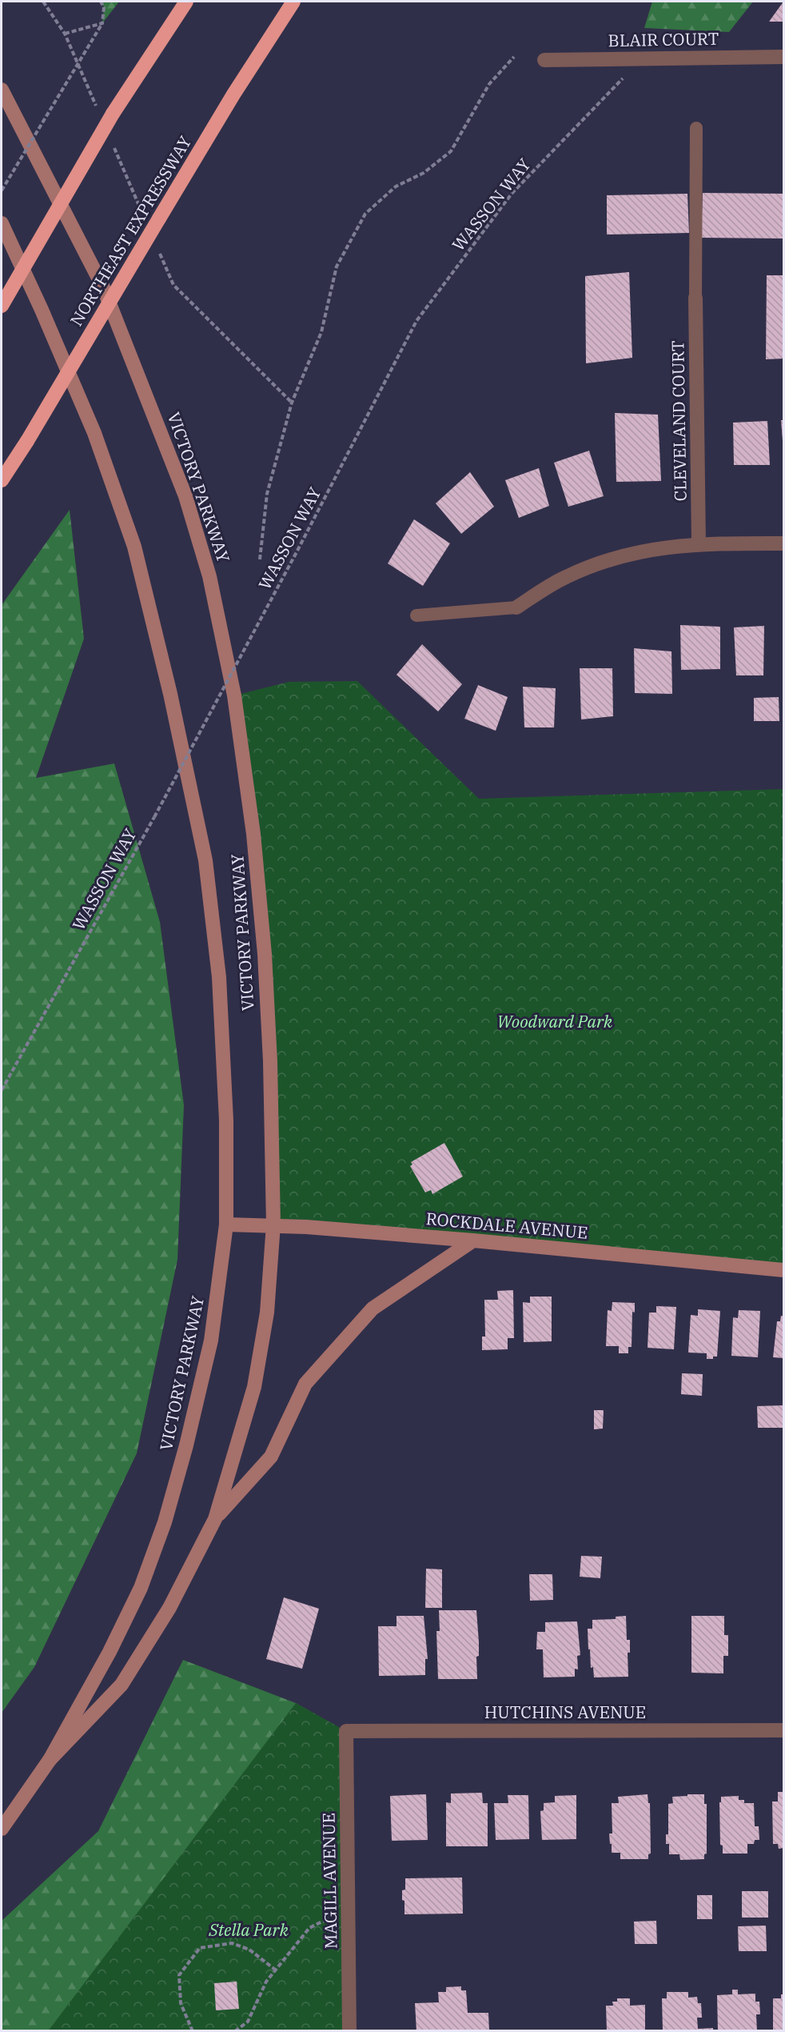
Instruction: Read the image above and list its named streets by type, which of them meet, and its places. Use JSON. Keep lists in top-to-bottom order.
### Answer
{
  "streets": {
    "highway": ["NORTHEAST EXPRESSWAY"],
    "street": [
      "BLAIR COURT",
      "CLEVELAND COURT",
      "VICTORY PARKWAY",
      "ROCKDALE AVENUE",
      "HUTCHINS AVENUE",
      "MAGILL AVENUE"
    ],
    "path": ["WASSON WAY"]
  },
  "crossings": [
    ["BLAIR COURT", "WASSON WAY"],
    ["VICTORY PARKWAY", "ROCKDALE AVENUE"],
    ["HUTCHINS AVENUE", "MAGILL AVENUE"]
  ],
  "parks": ["Woodward Park", "Stella Park"]
}
